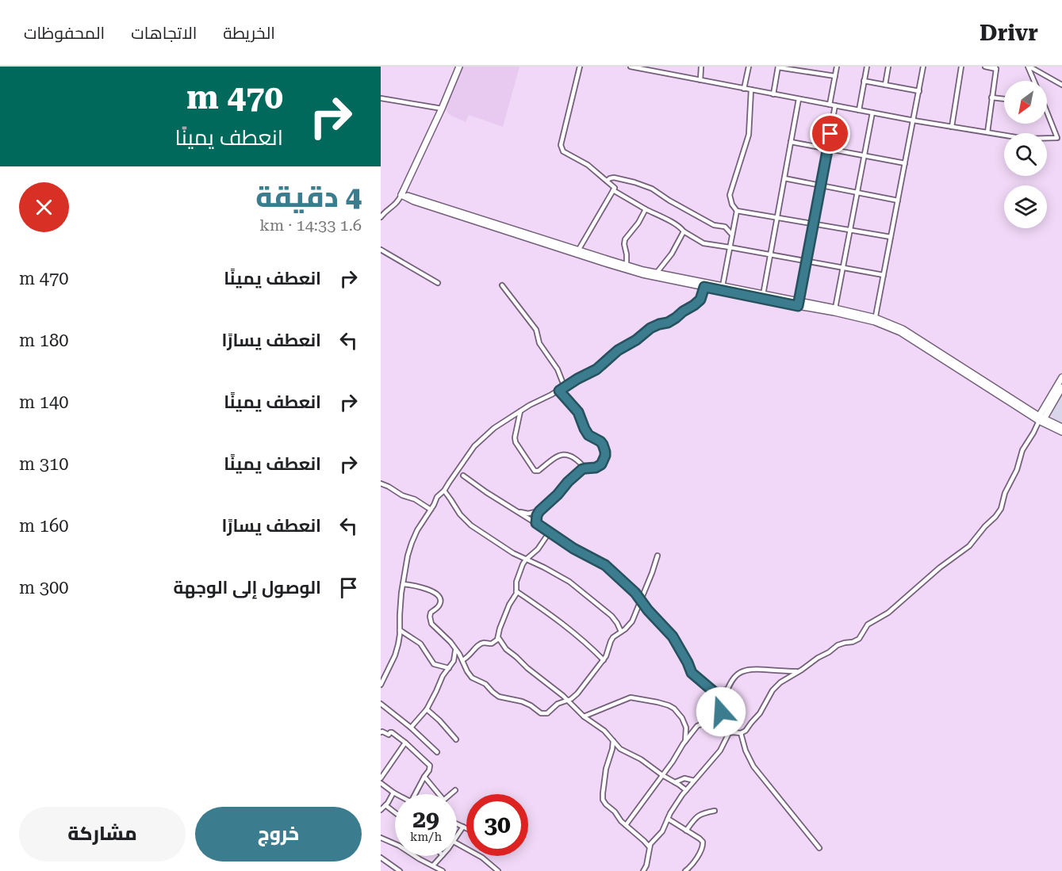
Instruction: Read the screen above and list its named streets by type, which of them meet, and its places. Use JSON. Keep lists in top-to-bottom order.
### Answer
{
  "north": "bottom left",
  "page": {
    "header": "Drivr",
    "nav": ["الخريطة", "الاتجاهات", "المحفوظات"],
    "turn": ["470 m", "انعطف يمينًا"],
    "heading": ["4 دقيقة", "1.6 km · 14:33"],
    "list": [
      {
        "name": "انعطف يمينًا",
        "value": "470 m"
      },
      {
        "name": "انعطف يسارًا",
        "value": "180 m"
      },
      {
        "name": "انعطف يمينًا",
        "value": "140 m"
      },
      {
        "name": "انعطف يمينًا",
        "value": "310 m"
      },
      {
        "name": "انعطف يسارًا",
        "value": "160 m"
      },
      {
        "name": "الوصول إلى الوجهة",
        "value": "300 m"
      }
    ],
    "speed": "29 km/h",
    "limit": "30",
    "buttons": ["خروج", "مشاركة"]
  }
}
